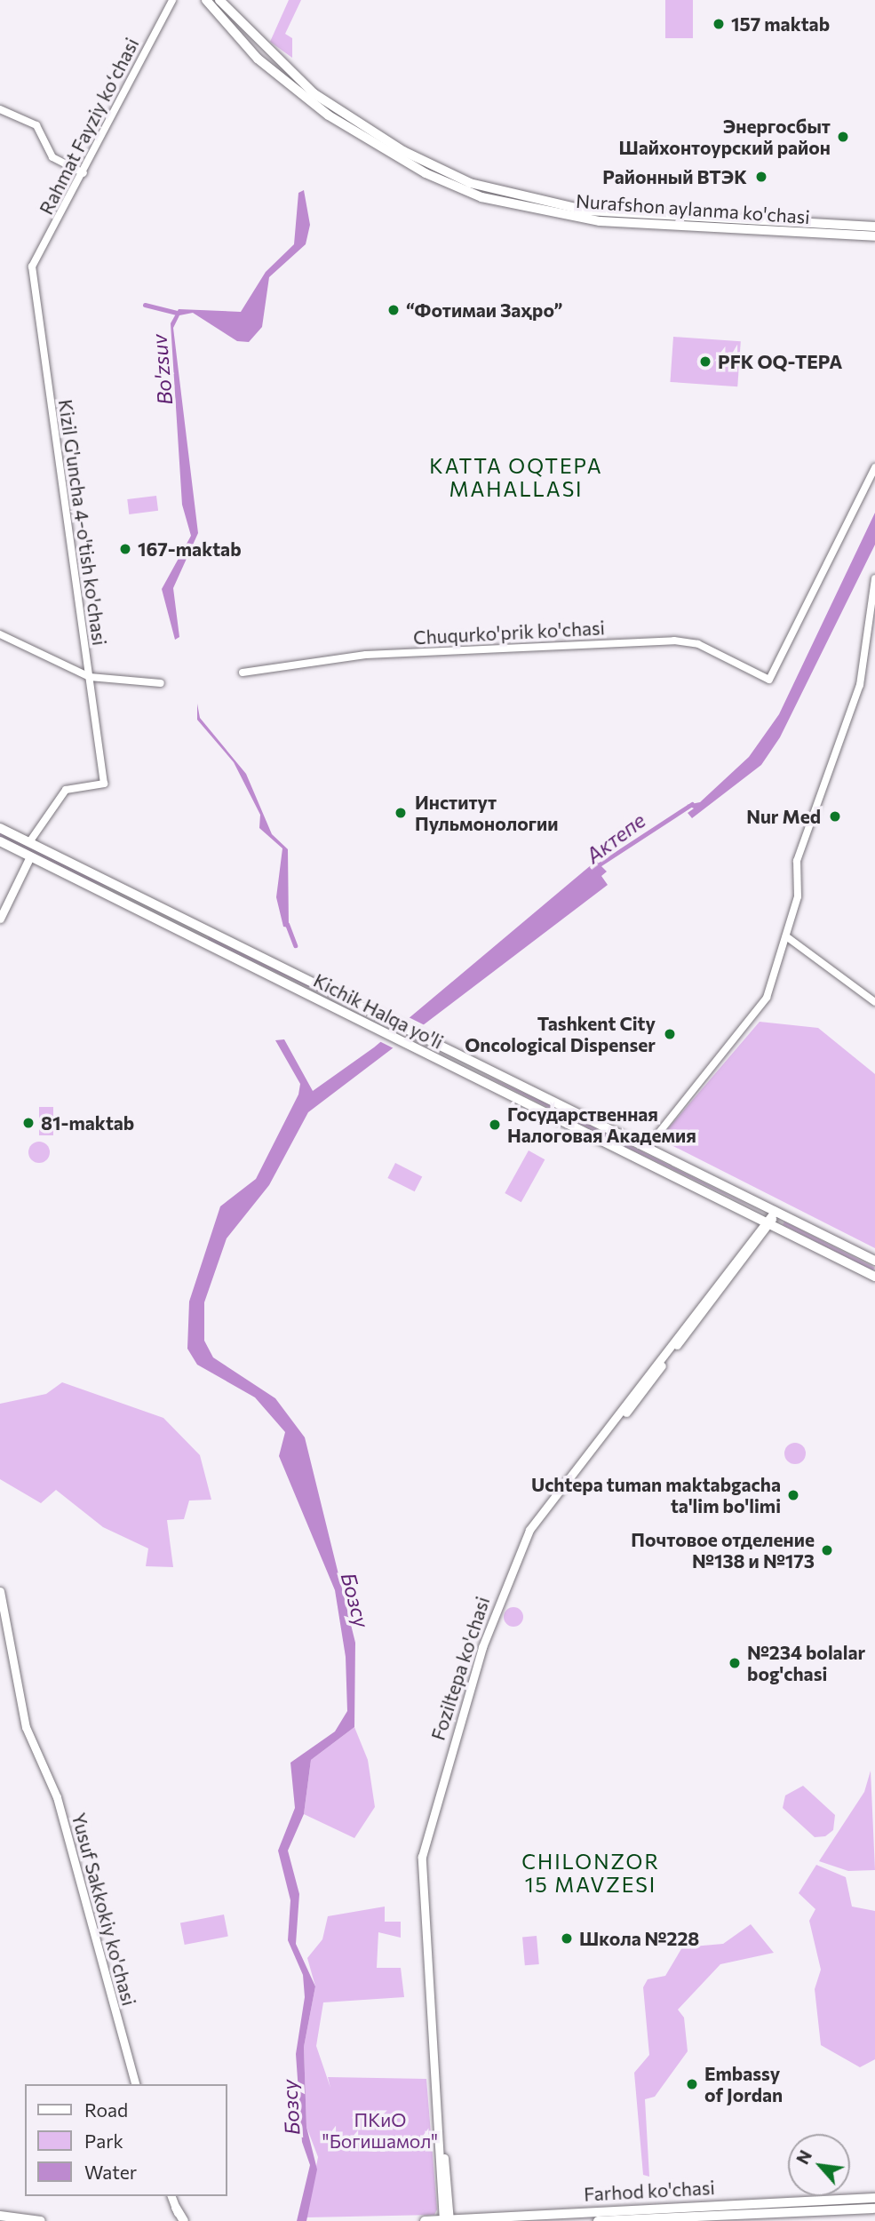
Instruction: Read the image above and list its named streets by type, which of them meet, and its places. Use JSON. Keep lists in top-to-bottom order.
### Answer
{
  "streets": {
    "main road": [
      "Nurafshon aylanma ko'chasi",
      "Kichik Halqa yo'li",
      "Foziltepa ko'chasi",
      "Yusuf Sakkokiy ko'chasi",
      "Farhod ko'chasi"
    ],
    "street": ["Rahmat Fayziy koʻchasi", "Kizil G'uncha 4-o'tish ko'chasi", "Chuqurko'prik ko'chasi"]
  },
  "crossings": [
    ["Rahmat Fayziy koʻchasi", "Kizil G'uncha 4-o'tish ko'chasi"],
    ["Kizil G'uncha 4-o'tish ko'chasi", "Kichik Halqa yo'li"],
    ["Kichik Halqa yo'li", "Foziltepa ko'chasi"],
    ["Foziltepa ko'chasi", "Farhod ko'chasi"]
  ],
  "districts": ["KATTA OQTEPA MAHALLASI", "CHILONZOR 15 MAVZESI"],
  "water": ["Bo'zsuv", "Актепе", "Бозсу"],
  "parks": ["ПКиО \"Богишамол\""],
  "places": [
    "157 maktab",
    "Энергосбыт Шайхонтоурский район",
    "Районный ВТЭК",
    "“Фотимаи Заҳро”",
    "PFK OQ-TEPA",
    "167-maktab",
    "Институт Пульмонологии",
    "Nur Med",
    "Tashkent City Oncological Dispenser",
    "81-maktab",
    "Государственная Налоговая Академия",
    "Uchtepa tuman maktabgacha ta'lim bo'limi",
    "Почтовое отделение №138 и №173",
    "№234 bolalar bog'chasi",
    "Школа №228",
    "Embassy of Jordan"
  ],
  "legend": ["Road", "Park", "Water"],
  "north": "top left"
}
